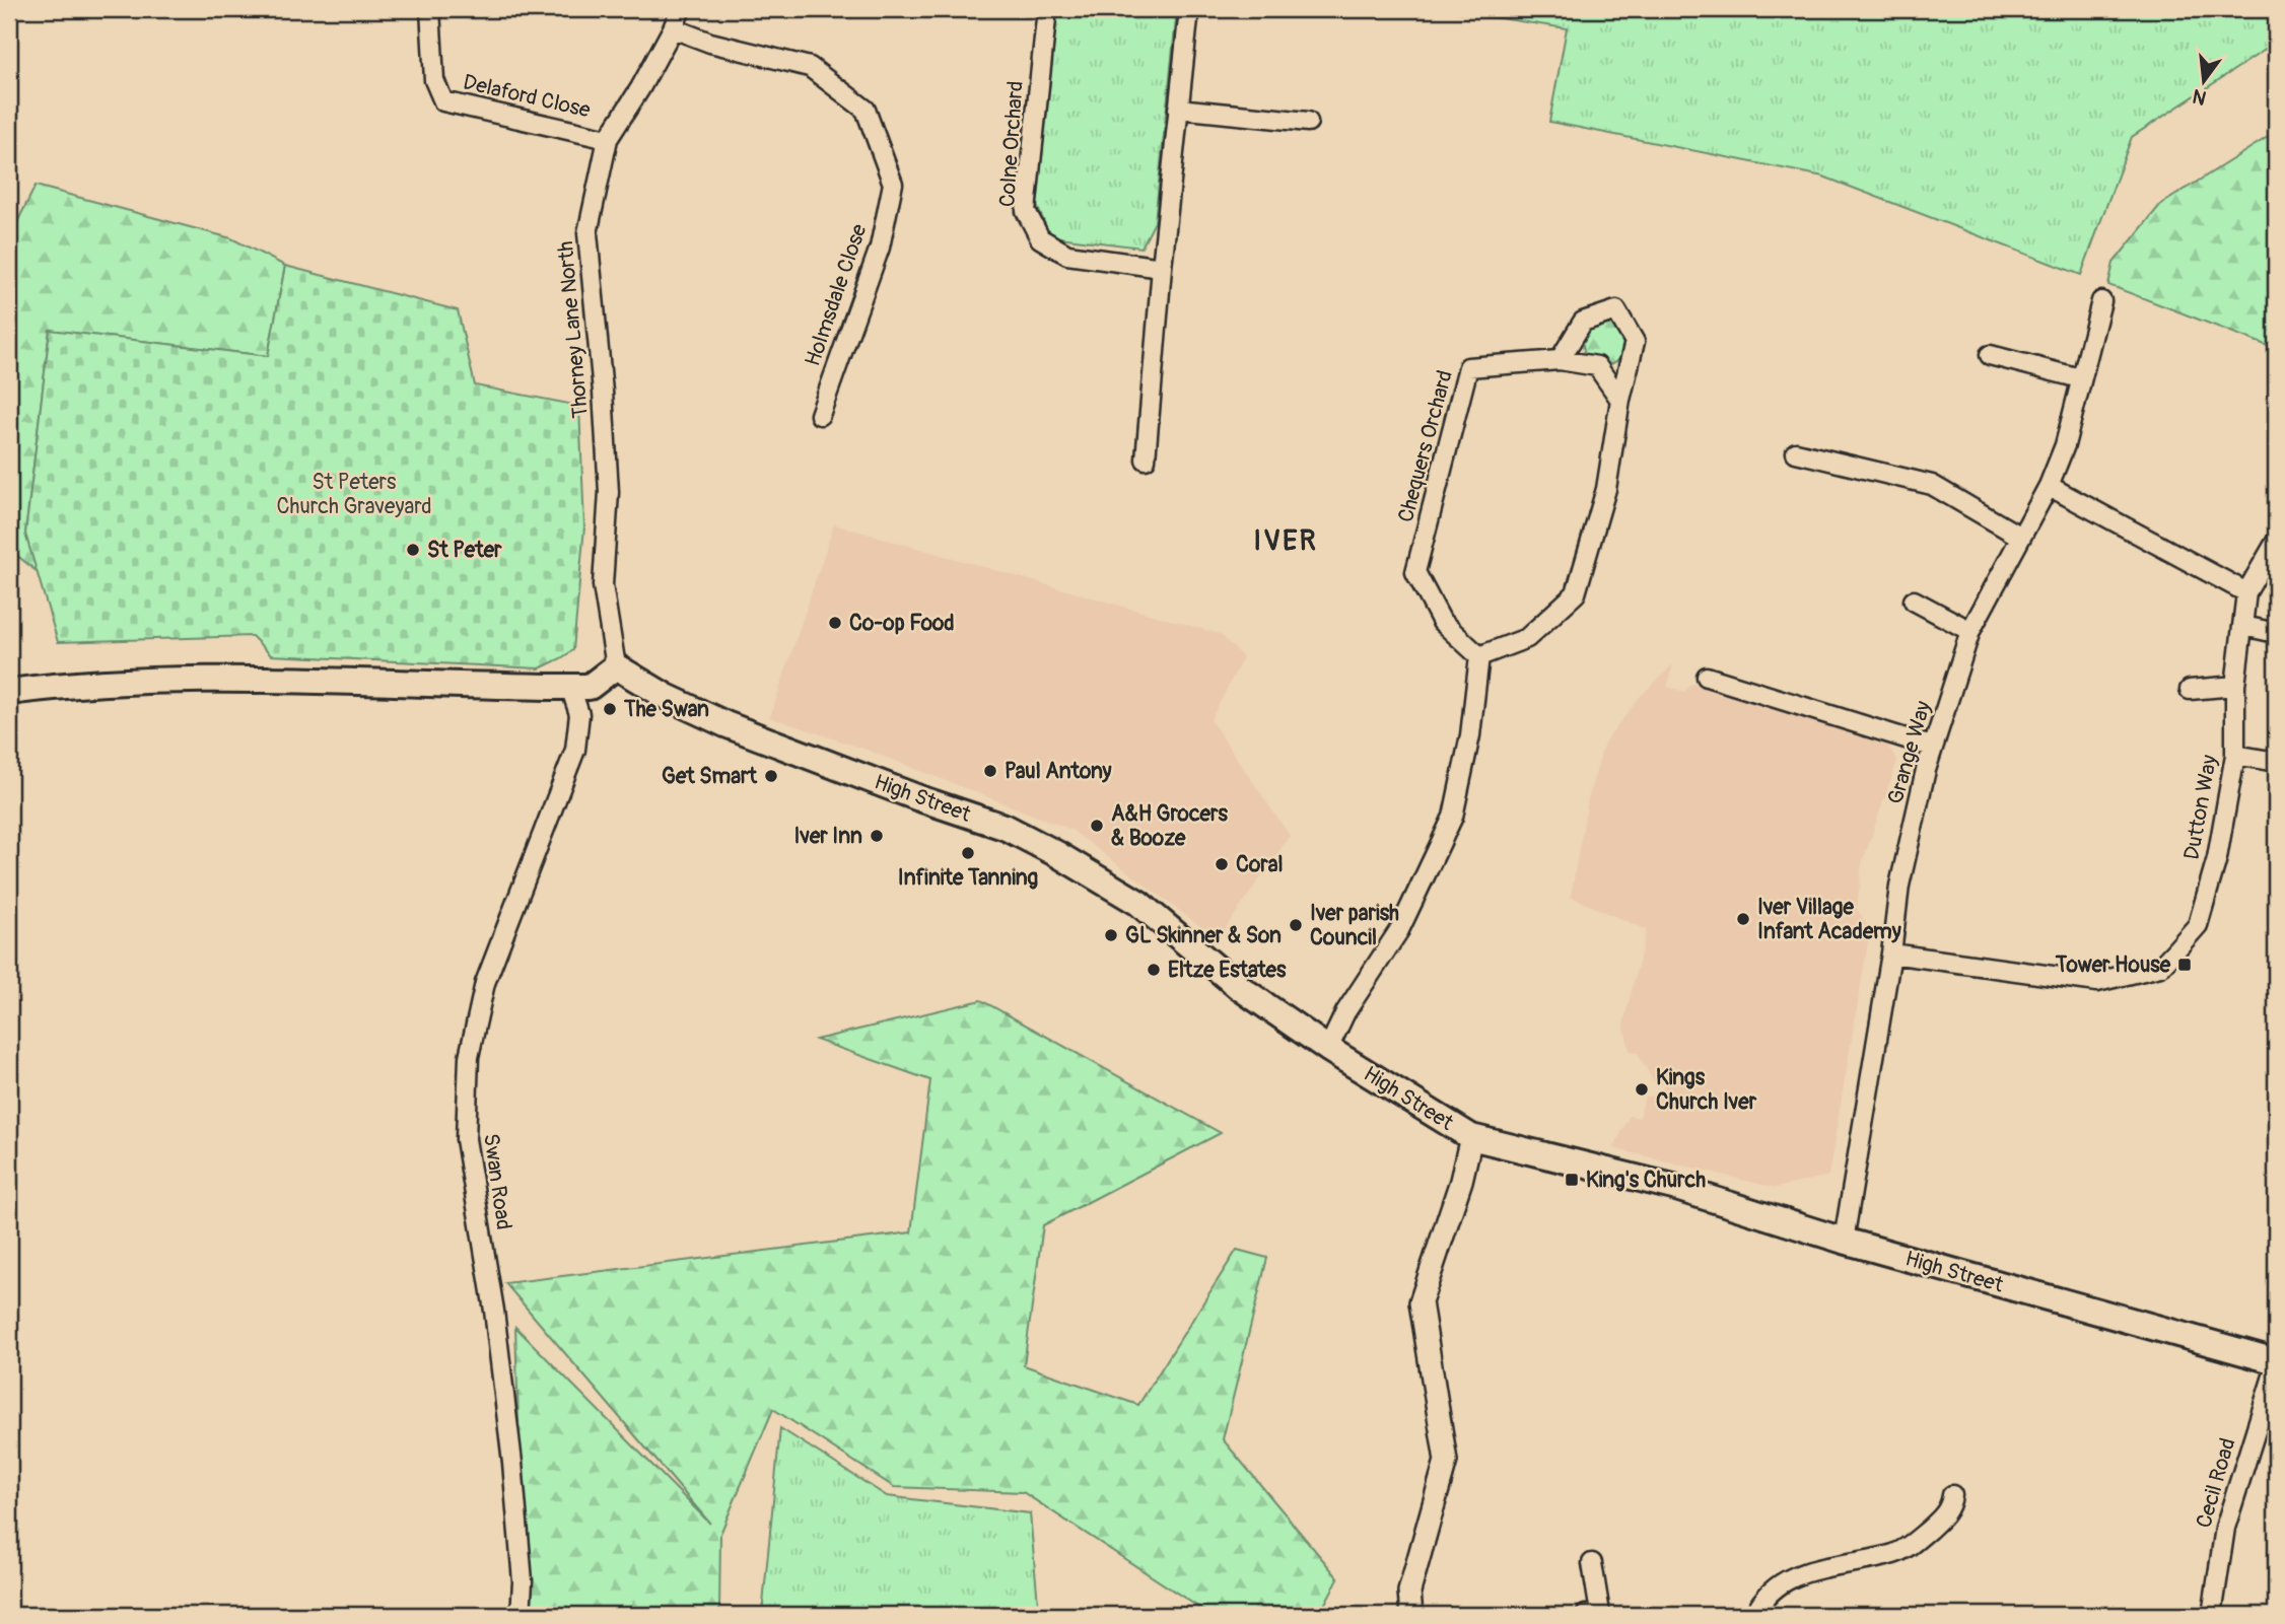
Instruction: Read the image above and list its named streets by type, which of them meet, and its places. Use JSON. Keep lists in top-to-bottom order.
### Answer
{
  "streets": {
    "main road": ["High Street"],
    "street": [
      "Delaford Close",
      "Colne Orchard",
      "Holmsdale Close",
      "Thorney Lane North",
      "Chequers Orchard",
      "Grange Way",
      "Dutton Way",
      "Swan Road",
      "Cecil Road"
    ]
  },
  "crossings": [
    ["Delaford Close", "Thorney Lane North"],
    ["Holmsdale Close", "Thorney Lane North"],
    ["Thorney Lane North", "High Street"],
    ["Grange Way", "High Street"],
    ["Grange Way", "Dutton Way"],
    ["High Street", "Cecil Road"]
  ],
  "districts": ["IVER"],
  "parks": ["St Peters Church Graveyard"],
  "places": {
    "other": [
      "St Peter",
      "Co-op Food",
      "The Swan",
      "Paul Antony",
      "Get Smart",
      "A&H Grocers & Booze",
      "Iver Inn",
      "Infinite Tanning",
      "Coral",
      "Iver Village Infant Academy",
      "Iver parish Council",
      "GL Skinner & Son",
      "Eltze Estates",
      "Kings Church Iver"
    ],
    "transit": ["Tower House", "King's Church"]
  },
  "north": "bottom"
}
